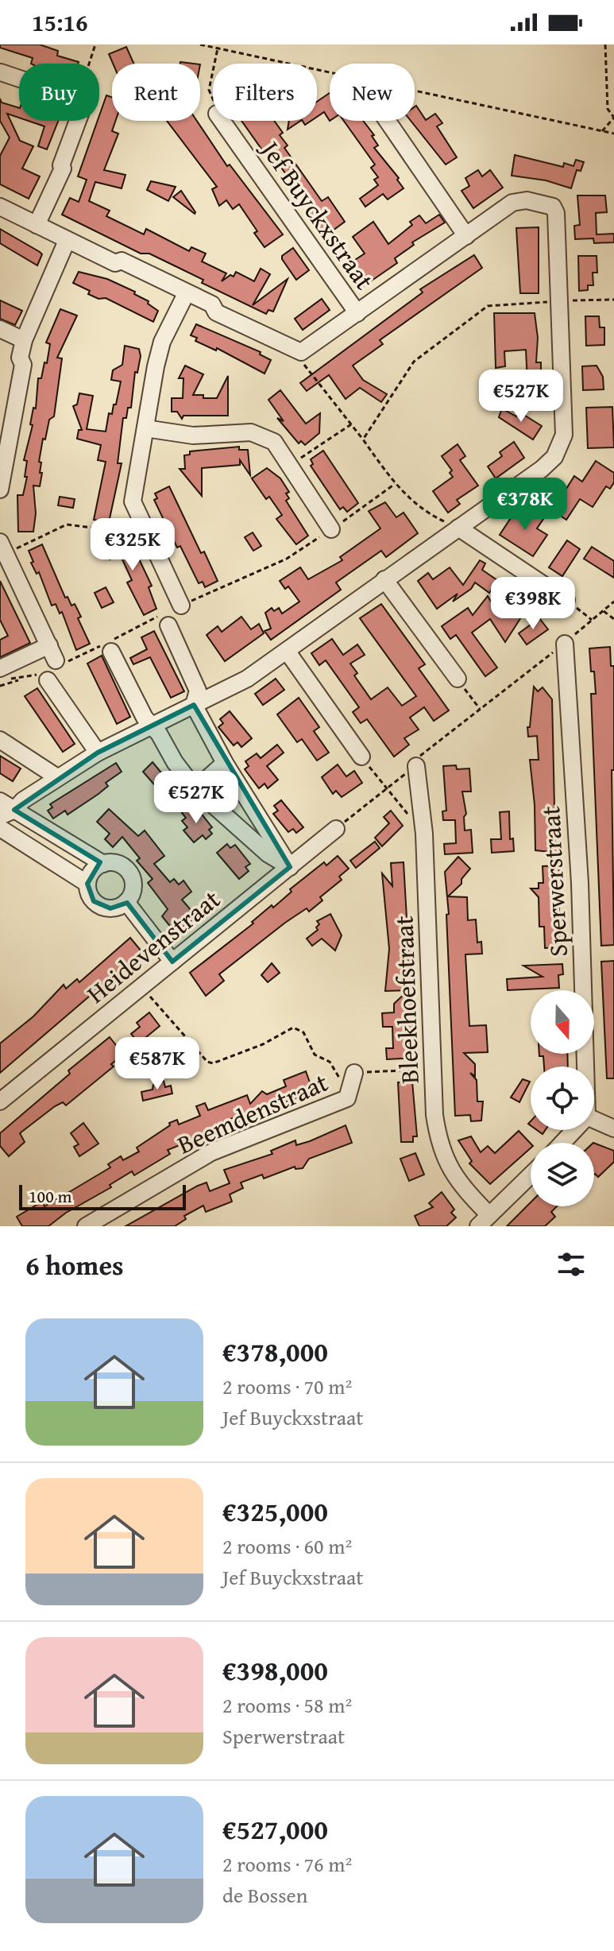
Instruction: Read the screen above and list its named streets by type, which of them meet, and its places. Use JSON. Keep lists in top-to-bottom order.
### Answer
{
  "streets": {
    "street": [
      "Jef Buyckxstraat",
      "Sperwerstraat",
      "Heidevenstraat",
      "Bleekhoefstraat",
      "Beemdenstraat"
    ]
  },
  "crossings": [
    ["Bleekhoefstraat", "Beemdenstraat"]
  ],
  "scale_bar": "100 m",
  "north": "bottom",
  "page": {
    "status": "15:16",
    "chip": [
      "Buy",
      "Rent",
      "Filters",
      "New"
    ],
    "price": [
      "€527K",
      "€378K",
      "€325K",
      "€398K",
      "€527K",
      "€587K"
    ],
    "scale": "100 m",
    "heading": "6 homes",
    "list": [
      {
        "name": "€378,000",
        "note": "2 rooms · 70 m² · Jef Buyckxstraat"
      },
      {
        "name": "€325,000",
        "note": "2 rooms · 60 m² · Jef Buyckxstraat"
      },
      {
        "name": "€398,000",
        "note": "2 rooms · 58 m² · Sperwerstraat"
      },
      {
        "name": "€527,000",
        "note": "2 rooms · 76 m² · de Bossen"
      }
    ]
  }
}
